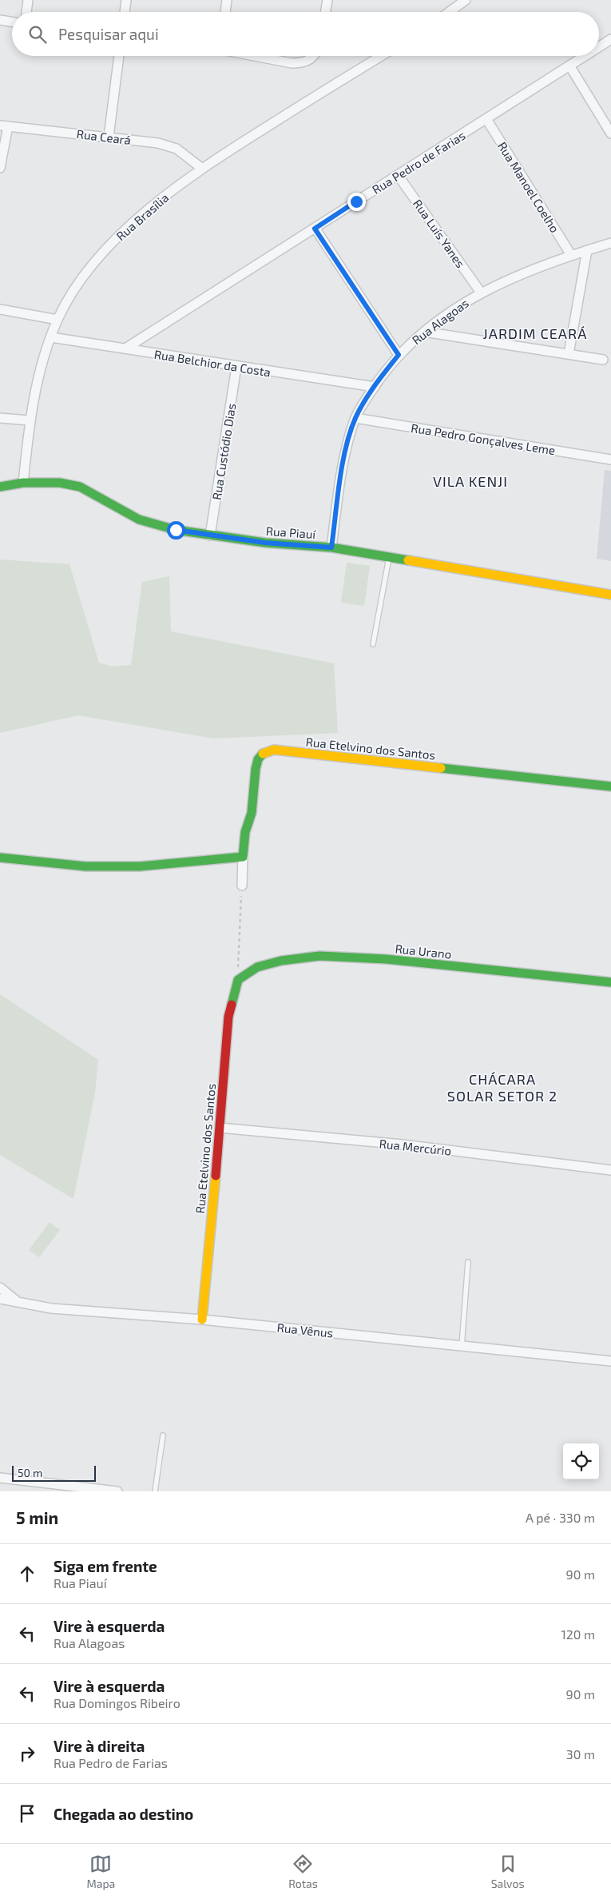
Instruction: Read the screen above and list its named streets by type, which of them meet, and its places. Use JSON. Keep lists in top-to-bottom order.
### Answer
{
  "streets": {
    "street": [
      "Rua Ceará",
      "Rua Pedro de Farias",
      "Rua Manoel Coelho",
      "Rua Brasília",
      "Rua Luís Yanes",
      "Rua Alagoas",
      "Rua Belchior da Costa",
      "Rua Pedro Gonçalves Leme",
      "Rua Custódio Dias",
      "Rua Piauí",
      "Rua Etelvino dos Santos",
      "Rua Urano",
      "Rua Mercúrio",
      "Rua Vênus"
    ]
  },
  "crossings": [
    ["Rua Ceará", "Rua Brasília"],
    ["Rua Pedro de Farias", "Rua Manoel Coelho"],
    ["Rua Pedro de Farias", "Rua Luís Yanes"],
    ["Rua Pedro de Farias", "Rua Belchior da Costa"],
    ["Rua Manoel Coelho", "Rua Alagoas"],
    ["Rua Brasília", "Rua Belchior da Costa"],
    ["Rua Brasília", "Rua Piauí"],
    ["Rua Luís Yanes", "Rua Alagoas"],
    ["Rua Alagoas", "Rua Belchior da Costa"],
    ["Rua Alagoas", "Rua Pedro Gonçalves Leme"],
    ["Rua Alagoas", "Rua Piauí"],
    ["Rua Belchior da Costa", "Rua Custódio Dias"],
    ["Rua Custódio Dias", "Rua Piauí"],
    ["Rua Etelvino dos Santos", "Rua Urano"],
    ["Rua Etelvino dos Santos", "Rua Mercúrio"],
    ["Rua Etelvino dos Santos", "Rua Vênus"]
  ],
  "districts": ["JARDIM CEARÁ", "VILA KENJI", "CHÁCARA SOLAR SETOR 2"],
  "scale_bar": "50 m",
  "page": {
    "search": "Pesquisar aqui",
    "scale": "50 m",
    "heading": ["5 min", "A pé · 330 m"],
    "list": [
      ["Siga em frente", "Rua Piauí", "90 m"],
      ["Vire à esquerda", "Rua Alagoas", "120 m"],
      ["Vire à esquerda", "Rua Domingos Ribeiro", "90 m"],
      ["Vire à direita", "Rua Pedro de Farias", "30 m"],
      "Chegada ao destino"
    ],
    "nav": ["Mapa", "Rotas", "Salvos"]
  }
}
